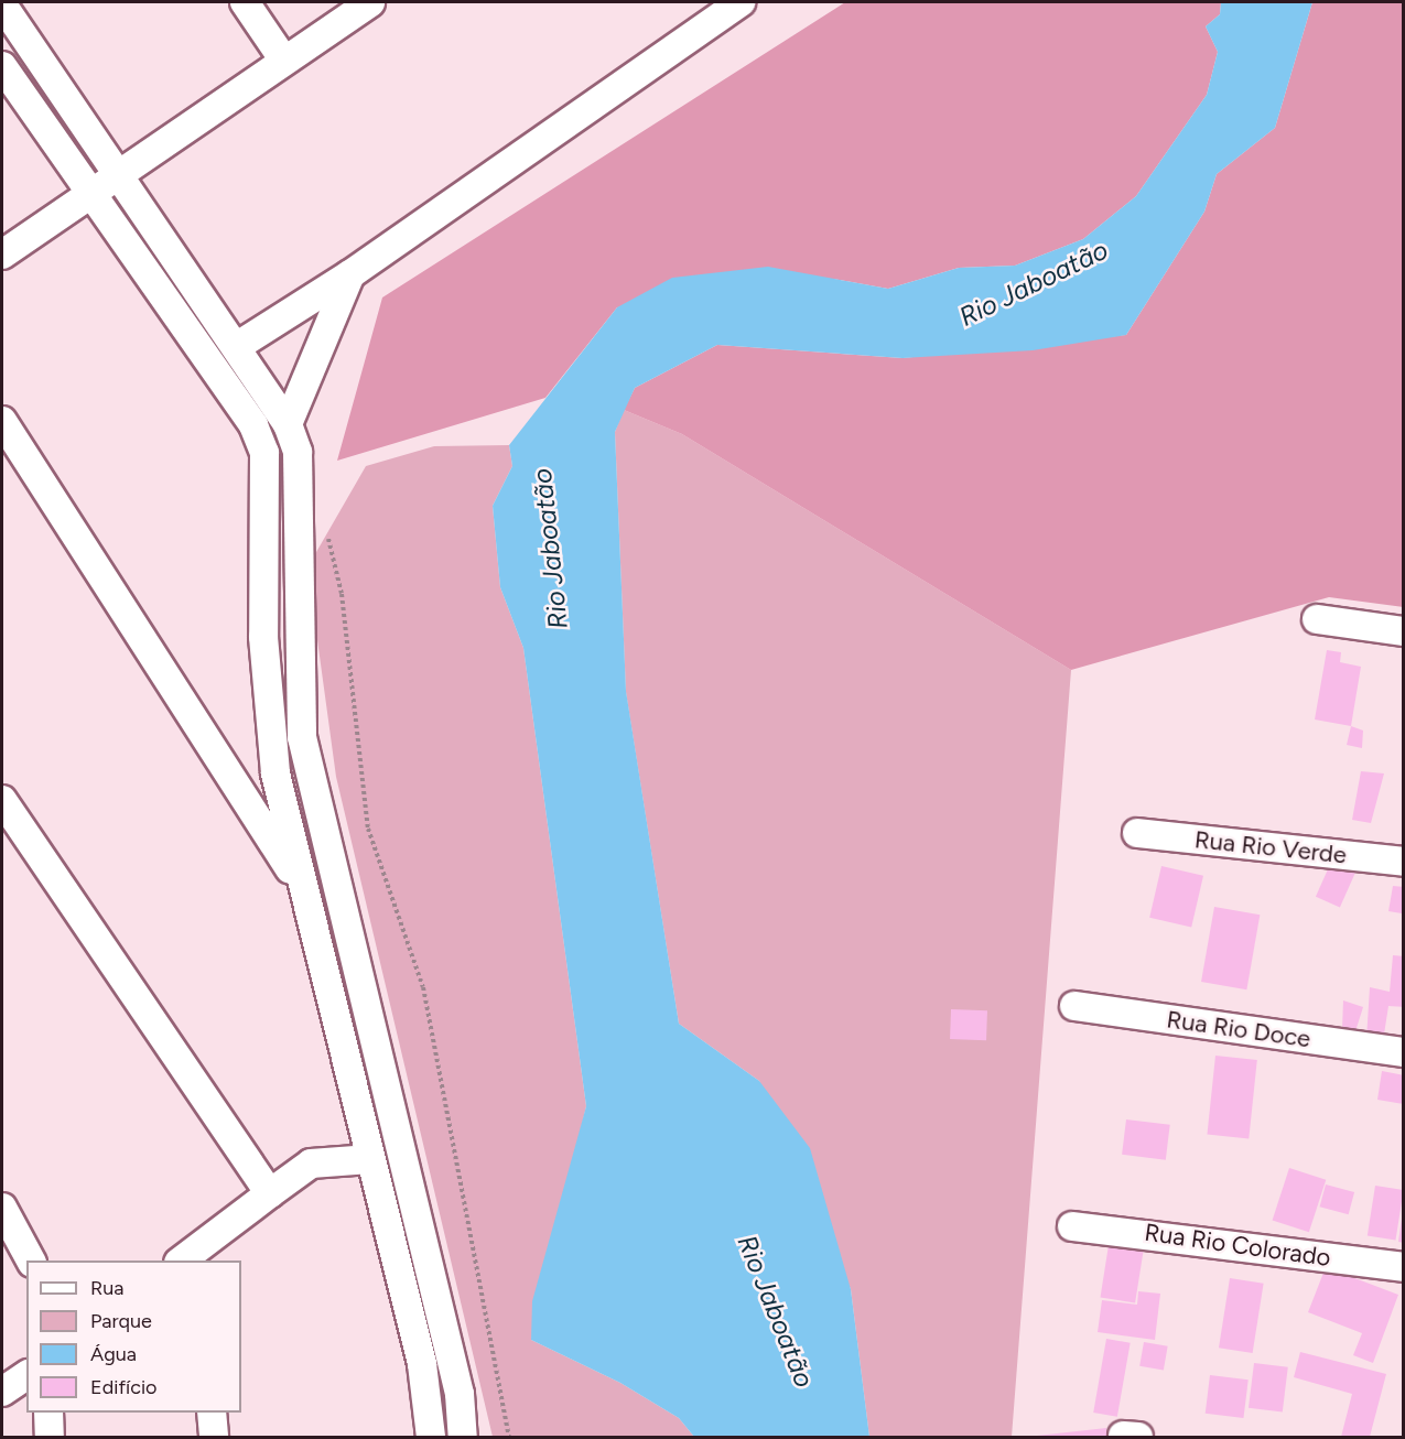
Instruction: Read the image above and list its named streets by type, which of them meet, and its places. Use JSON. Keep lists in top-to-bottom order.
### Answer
{
  "streets": {
    "street": ["Rua Rio Verde", "Rua Rio Doce", "Rua Rio Colorado"]
  },
  "water": ["Rio Jaboatão"],
  "legend": [
    "Rua",
    "Parque",
    "Água",
    "Edifício"
  ]
}
